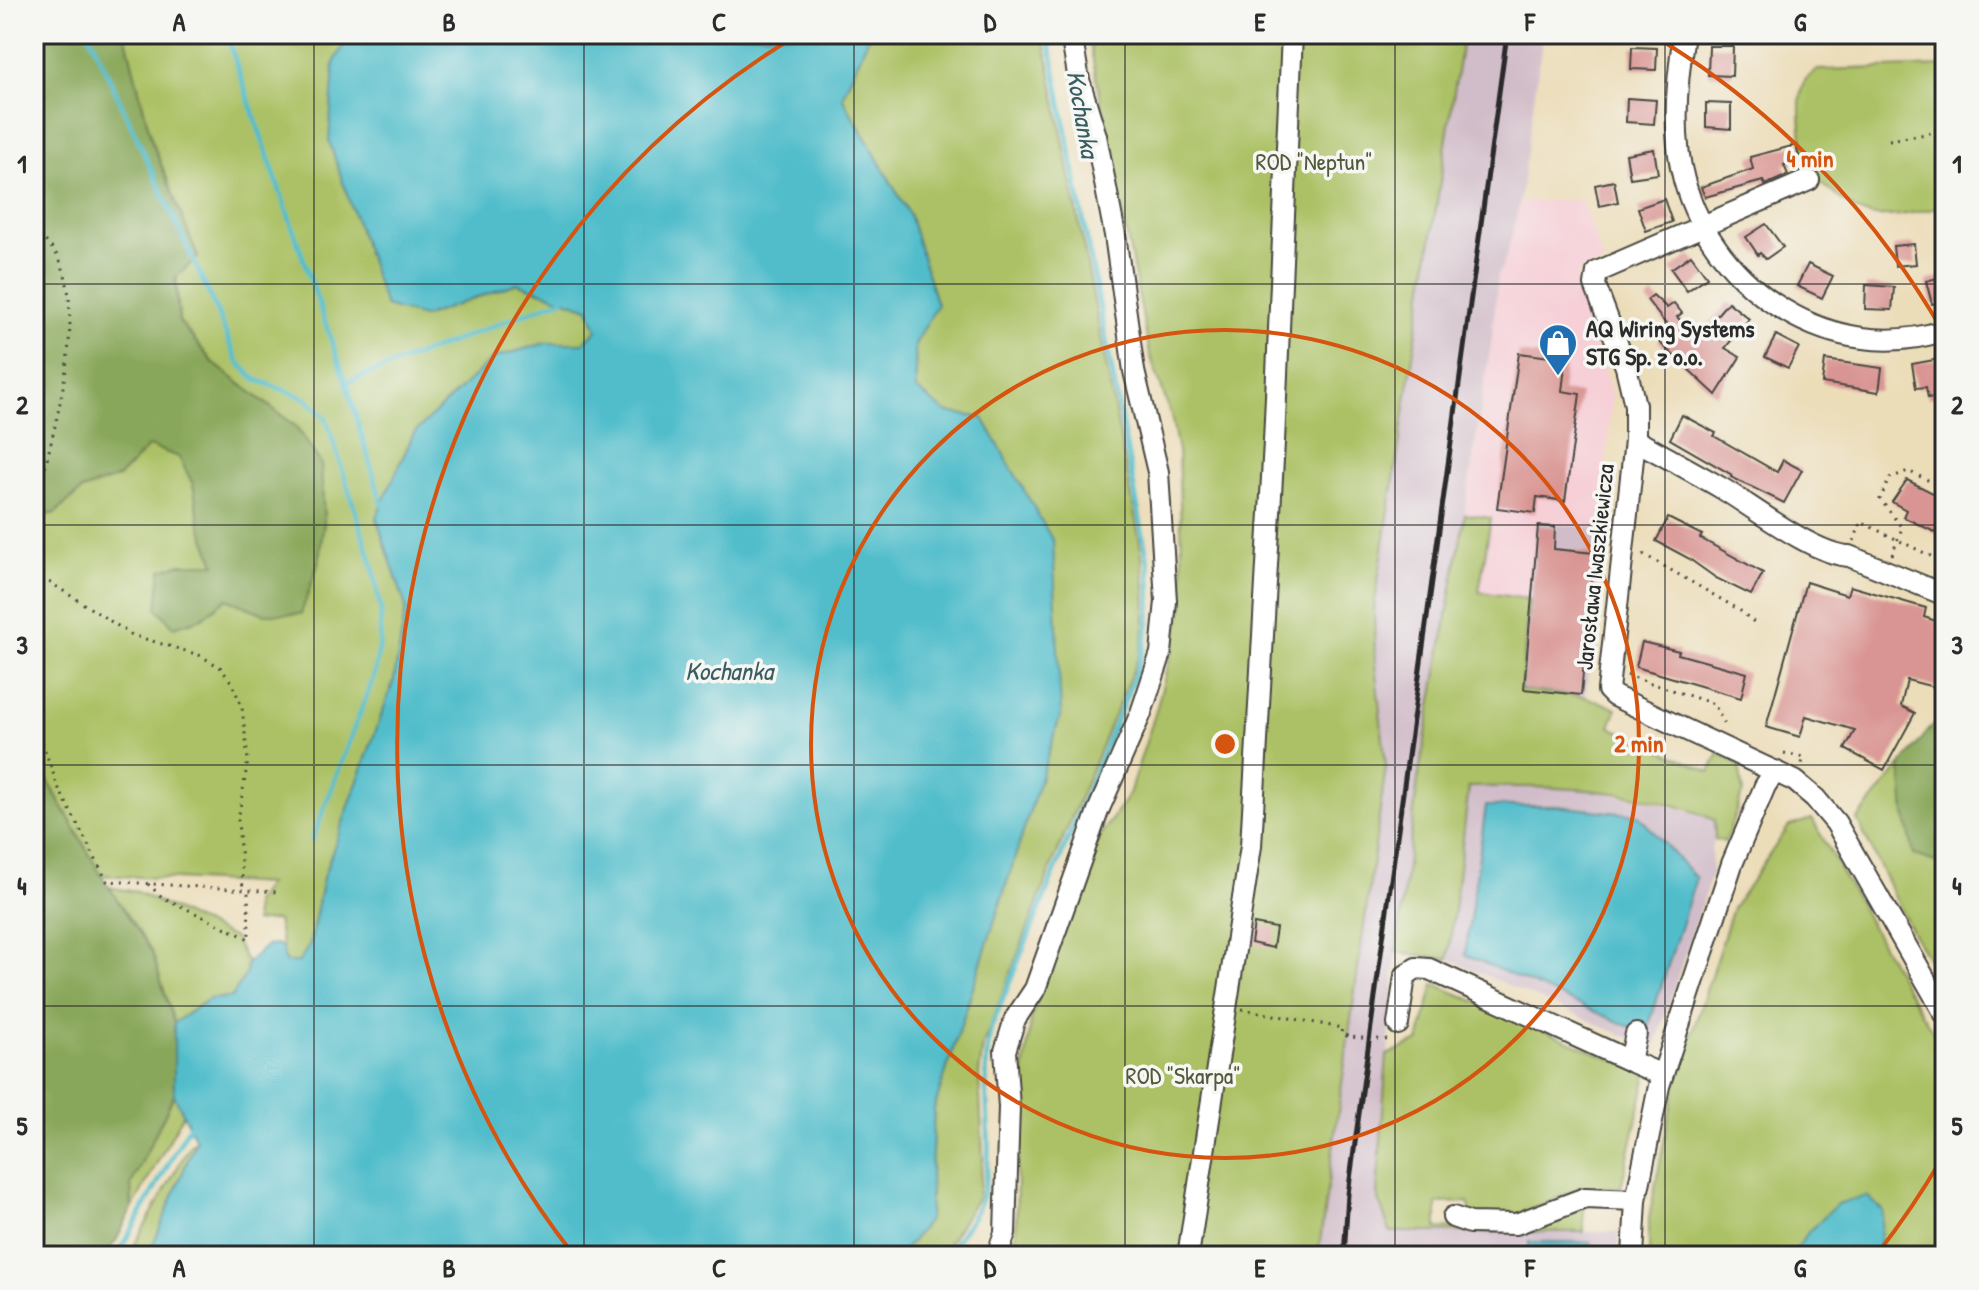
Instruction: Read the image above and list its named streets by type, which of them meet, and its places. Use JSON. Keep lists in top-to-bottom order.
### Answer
{
  "streets": {
    "street": ["Jarosława Iwaszkiewicza"]
  },
  "water": ["Kochanka"],
  "parks": ["ROD \"Neptun\"", "ROD \"Skarpa\""],
  "places": {
    "shop": ["AQ Wiring Systems STG Sp. z o.o."]
  },
  "grid": {
    "columns": [
      "A",
      "B",
      "C",
      "D",
      "E",
      "F",
      "G"
    ],
    "rows": [
      "1",
      "2",
      "3",
      "4",
      "5"
    ]
  },
  "rings": ["4 min", "2 min"]
}
